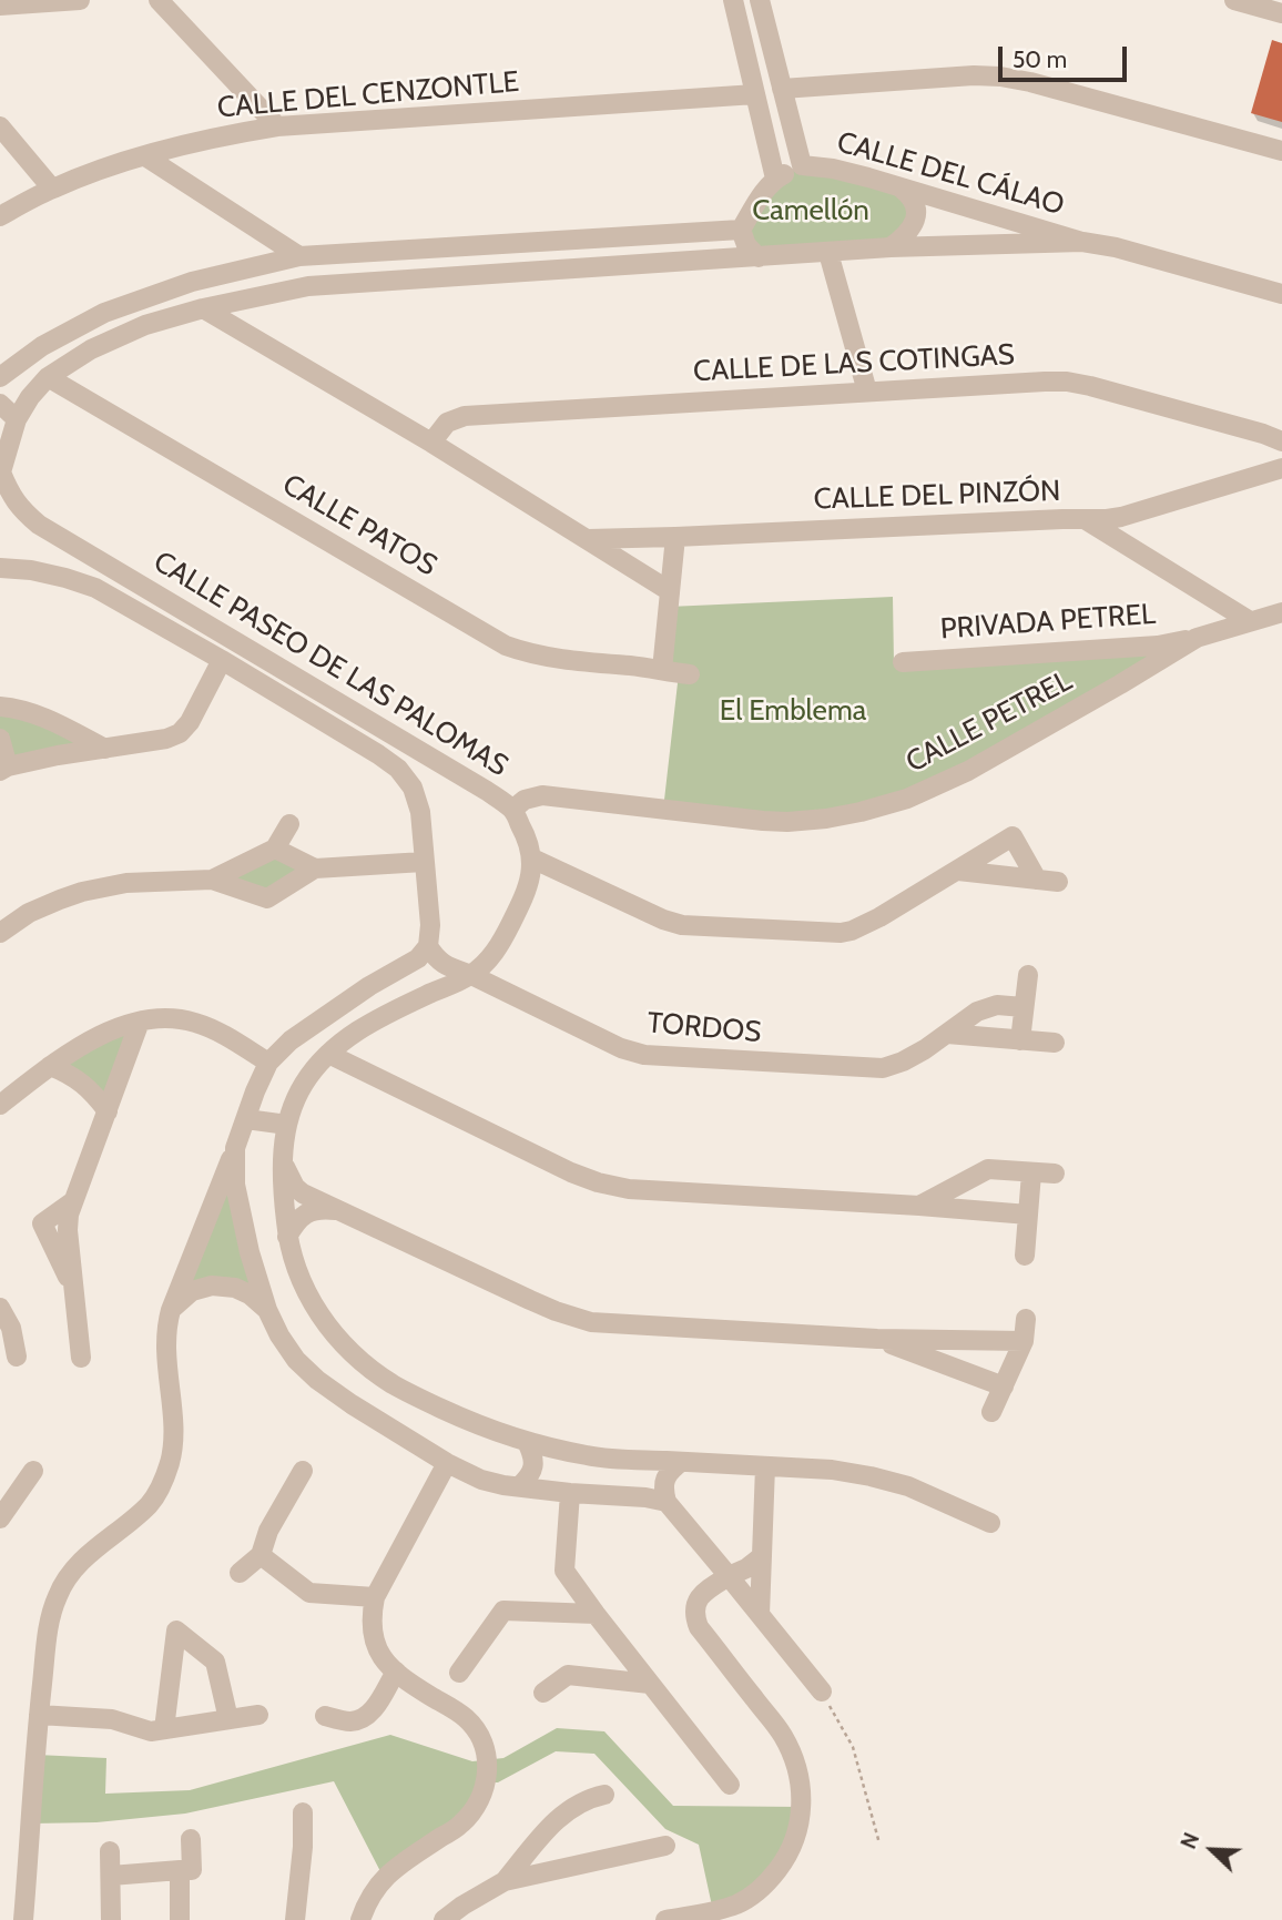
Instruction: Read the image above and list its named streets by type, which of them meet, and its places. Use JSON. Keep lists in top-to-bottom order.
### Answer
{
  "streets": {
    "street": [
      "CALLE DEL CENZONTLE",
      "CALLE DEL CÁLAO",
      "CALLE DE LAS COTINGAS",
      "CALLE DEL PINZÓN",
      "CALLE PATOS",
      "PRIVADA PETREL",
      "CALLE PASEO DE LAS PALOMAS",
      "CALLE PETREL",
      "TORDOS"
    ]
  },
  "crossings": [
    ["CALLE DEL CÁLAO", "CALLE PASEO DE LAS PALOMAS"],
    ["CALLE PATOS", "CALLE PASEO DE LAS PALOMAS"],
    ["PRIVADA PETREL", "CALLE PETREL"],
    ["CALLE PASEO DE LAS PALOMAS", "CALLE PETREL"],
    ["CALLE PASEO DE LAS PALOMAS", "TORDOS"]
  ],
  "parks": ["Camellón", "El Emblema"],
  "scale_bar": "50 m",
  "north": "top left"
}
